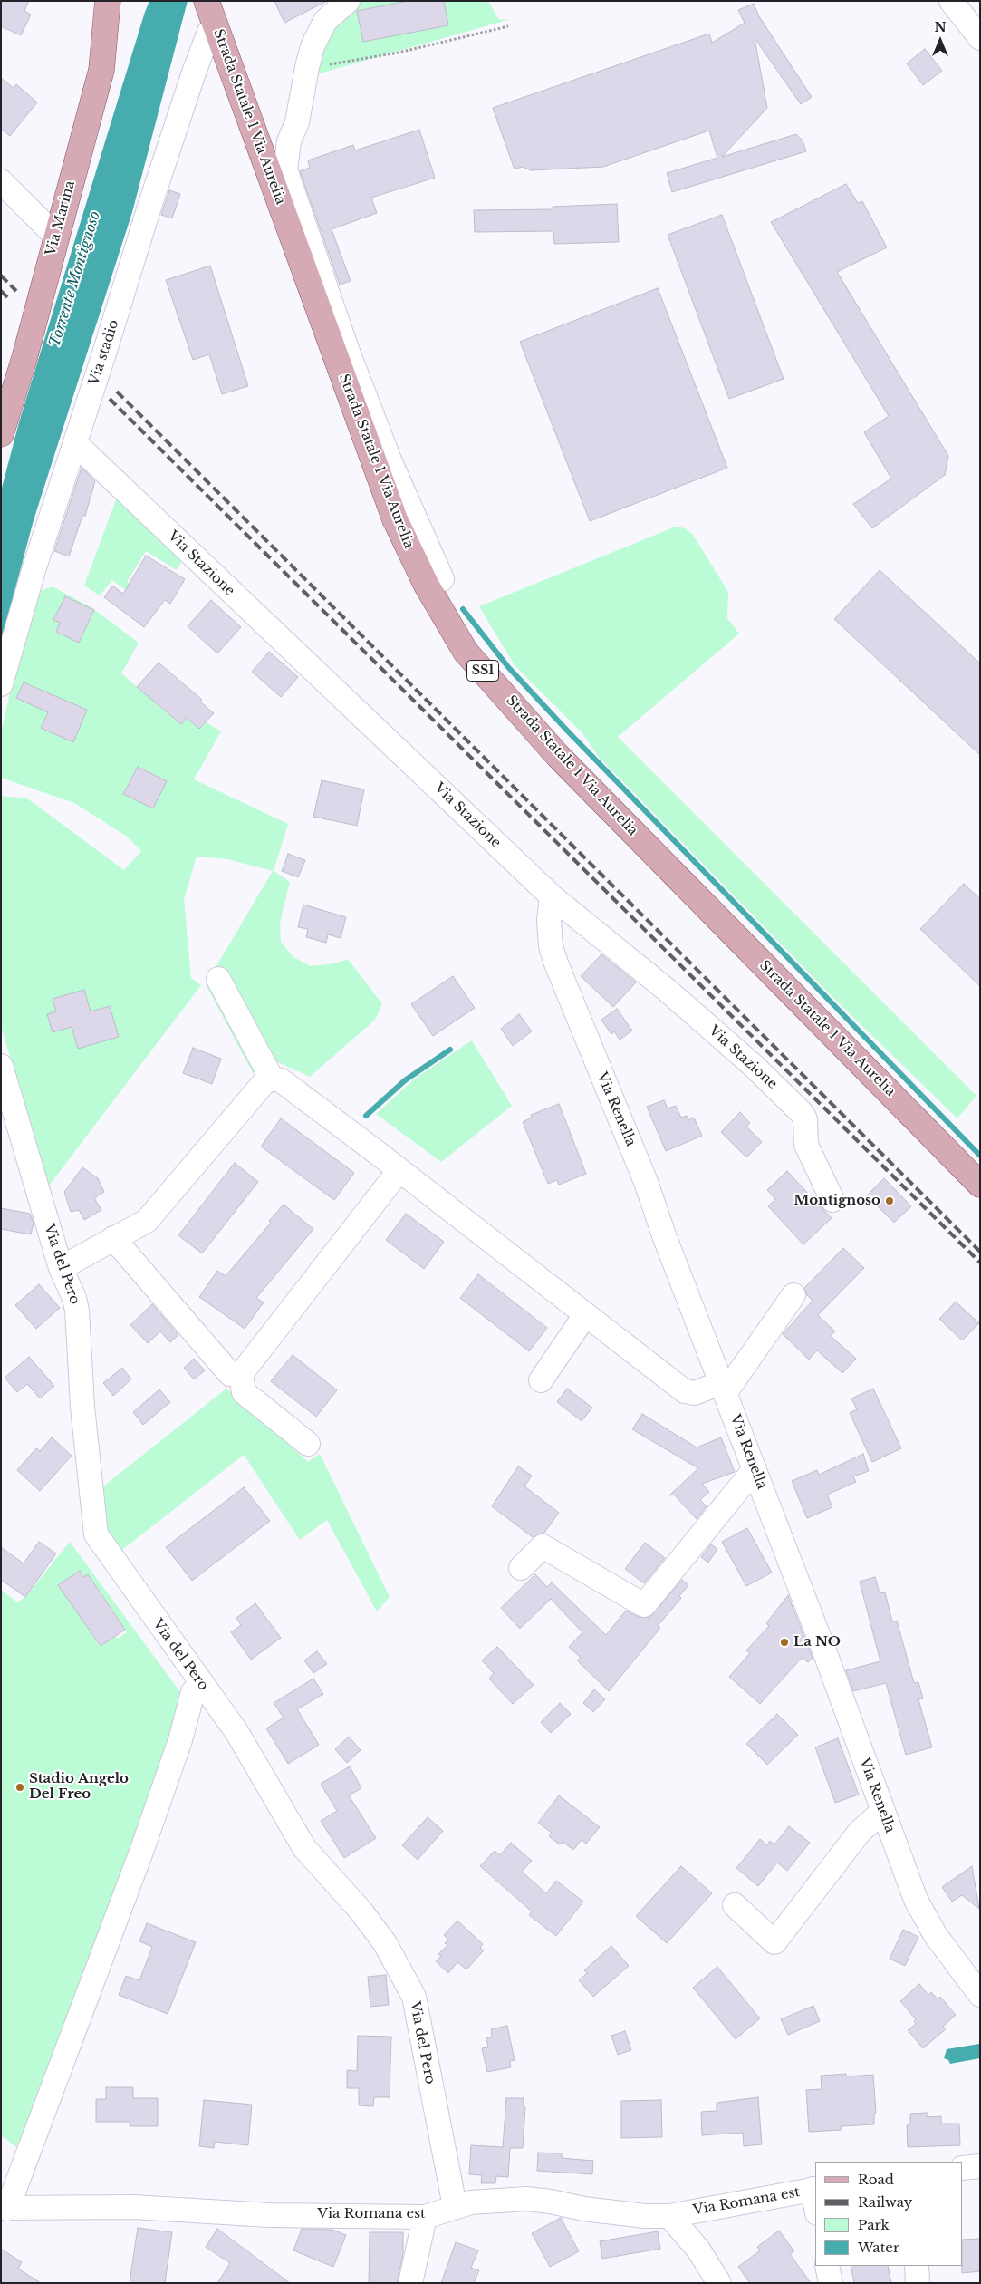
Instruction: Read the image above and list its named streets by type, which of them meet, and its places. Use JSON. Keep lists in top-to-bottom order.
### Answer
{
  "streets": {
    "main road": ["Strada Statale 1 Via Aurelia", "Via Marina", "SS1"],
    "street": [
      "Via stadio",
      "Via Stazione",
      "Via Renella",
      "Via del Pero",
      "Via Romana est"
    ]
  },
  "crossings": [
    ["Strada Statale 1 Via Aurelia", "Via stadio"],
    ["Via stadio", "Via Stazione"],
    ["Via Stazione", "Via Renella"],
    ["Via del Pero", "Via Romana est"]
  ],
  "water": ["Torrente Montignoso"],
  "places": ["Montignoso", "La NO", "Stadio Angelo Del Freo"],
  "legend": [
    "Road",
    "Railway",
    "Park",
    "Water"
  ],
  "north": "top"
}
